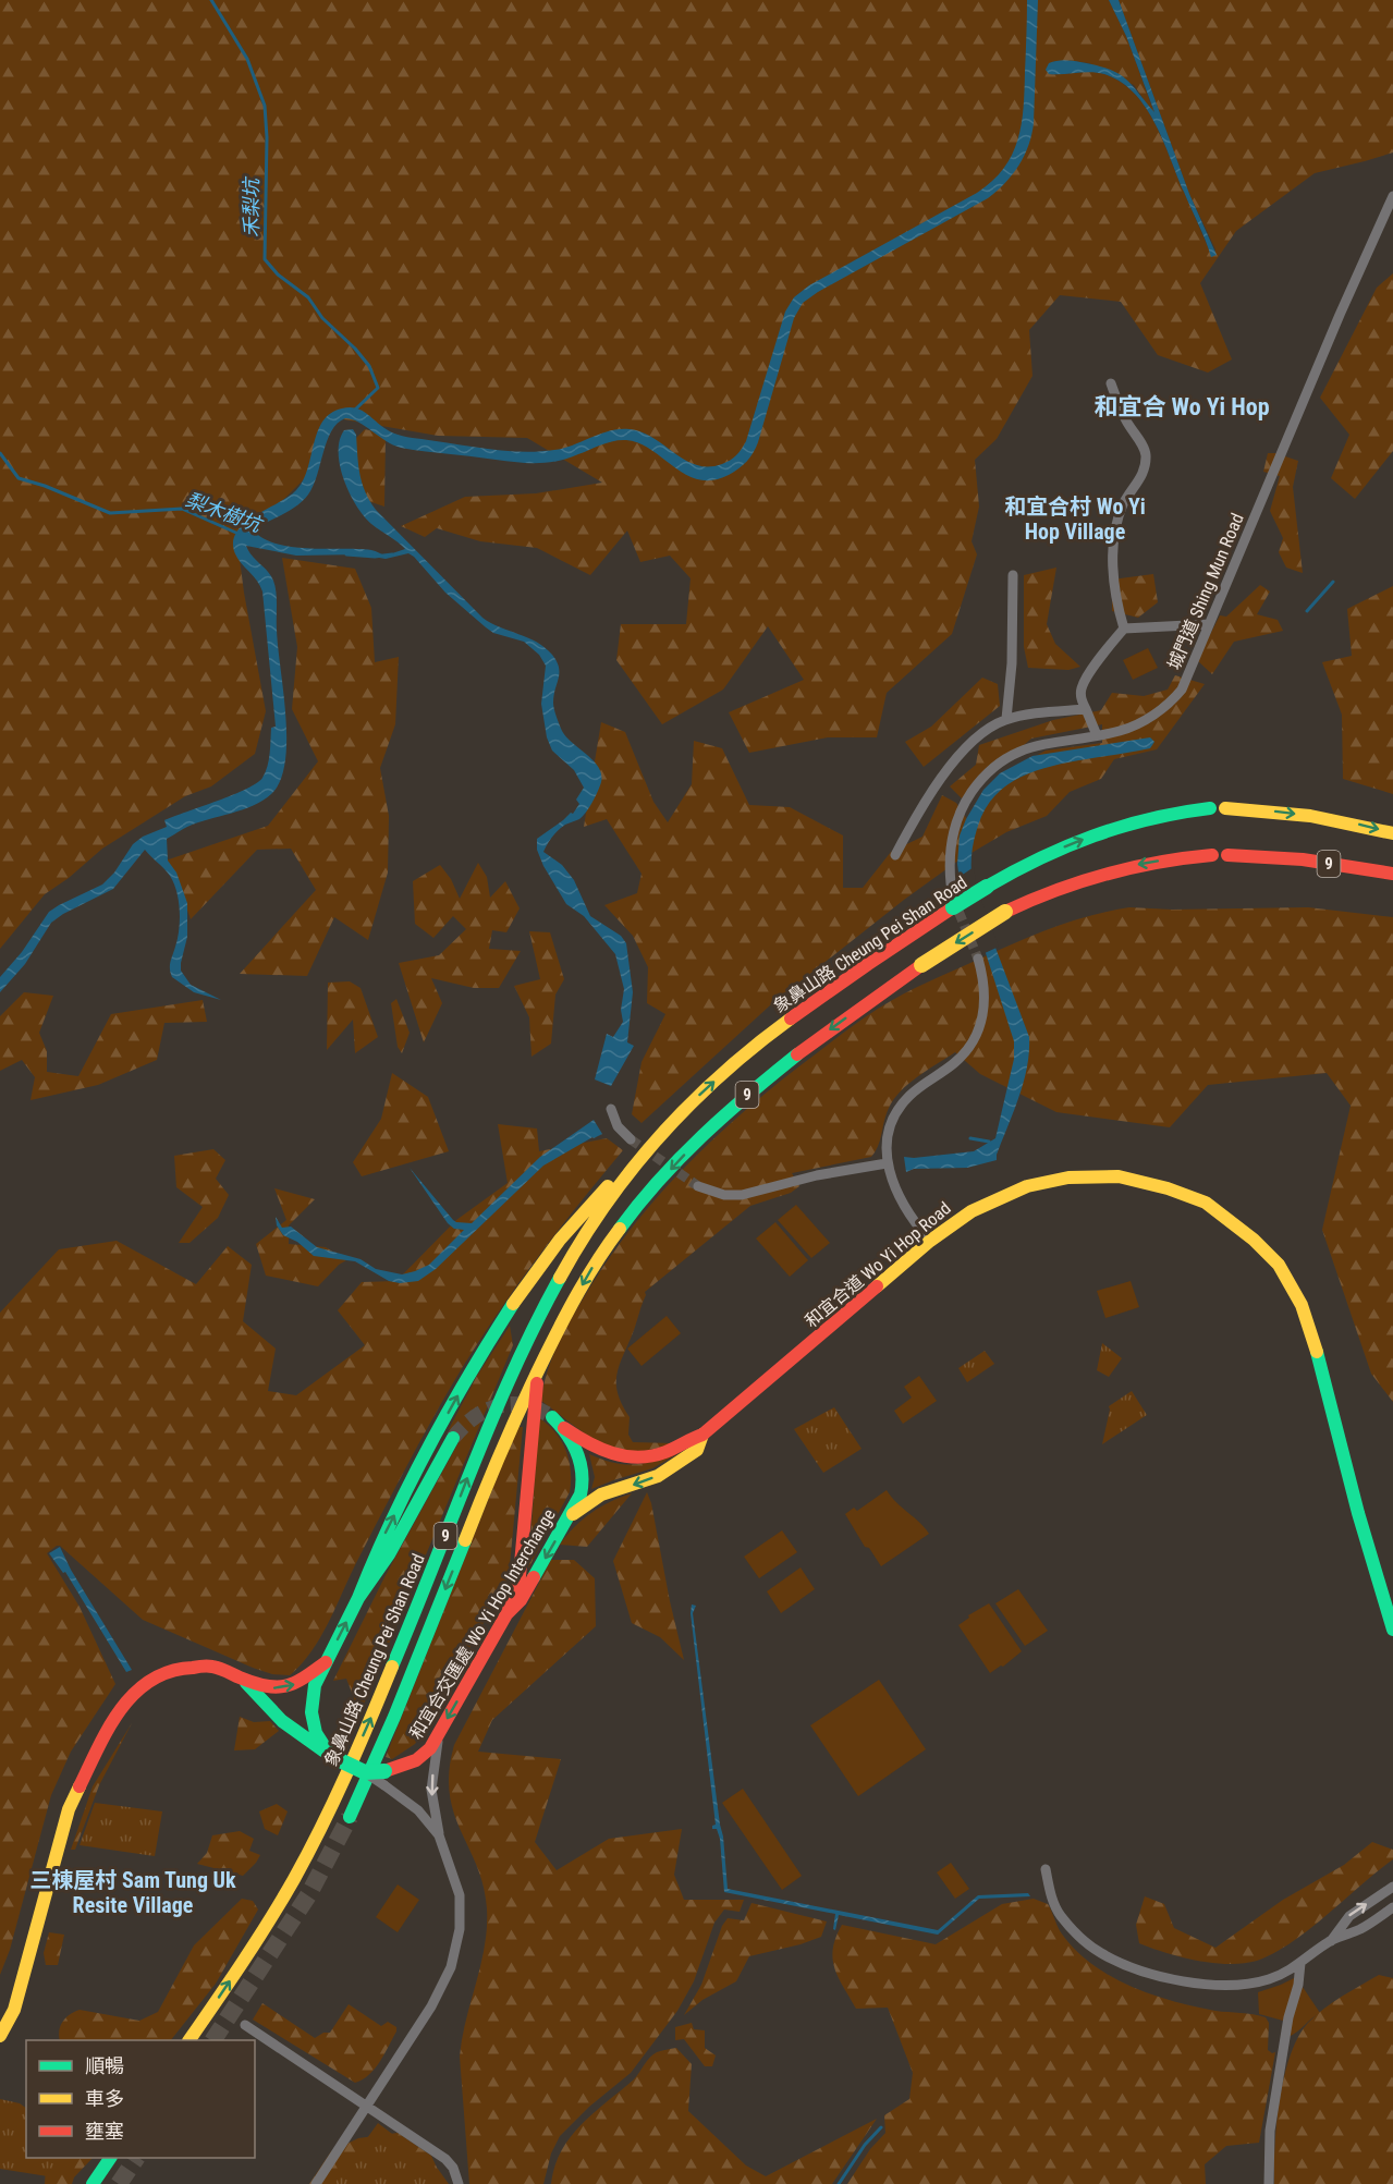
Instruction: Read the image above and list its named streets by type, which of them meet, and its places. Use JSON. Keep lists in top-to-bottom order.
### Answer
{
  "streets": {
    "main road": [
      "9",
      "象鼻山路 Cheung Pei Shan Road",
      "和宜合道 Wo Yi Hop Road",
      "和宜合交匯處 Wo Yi Hop Interchange"
    ],
    "street": ["城門道 Shing Mun Road"]
  },
  "crossings": [
    ["和宜合道 Wo Yi Hop Road", "和宜合交匯處 Wo Yi Hop Interchange"]
  ],
  "districts": ["和宜合 Wo Yi Hop", "和宜合村 Wo Yi Hop Village", "三棟屋村 Sam Tung Uk Resite Village"],
  "water": ["禾梨坑", "梨木樹坑"],
  "legend": ["順暢", "車多", "壅塞"]
}
